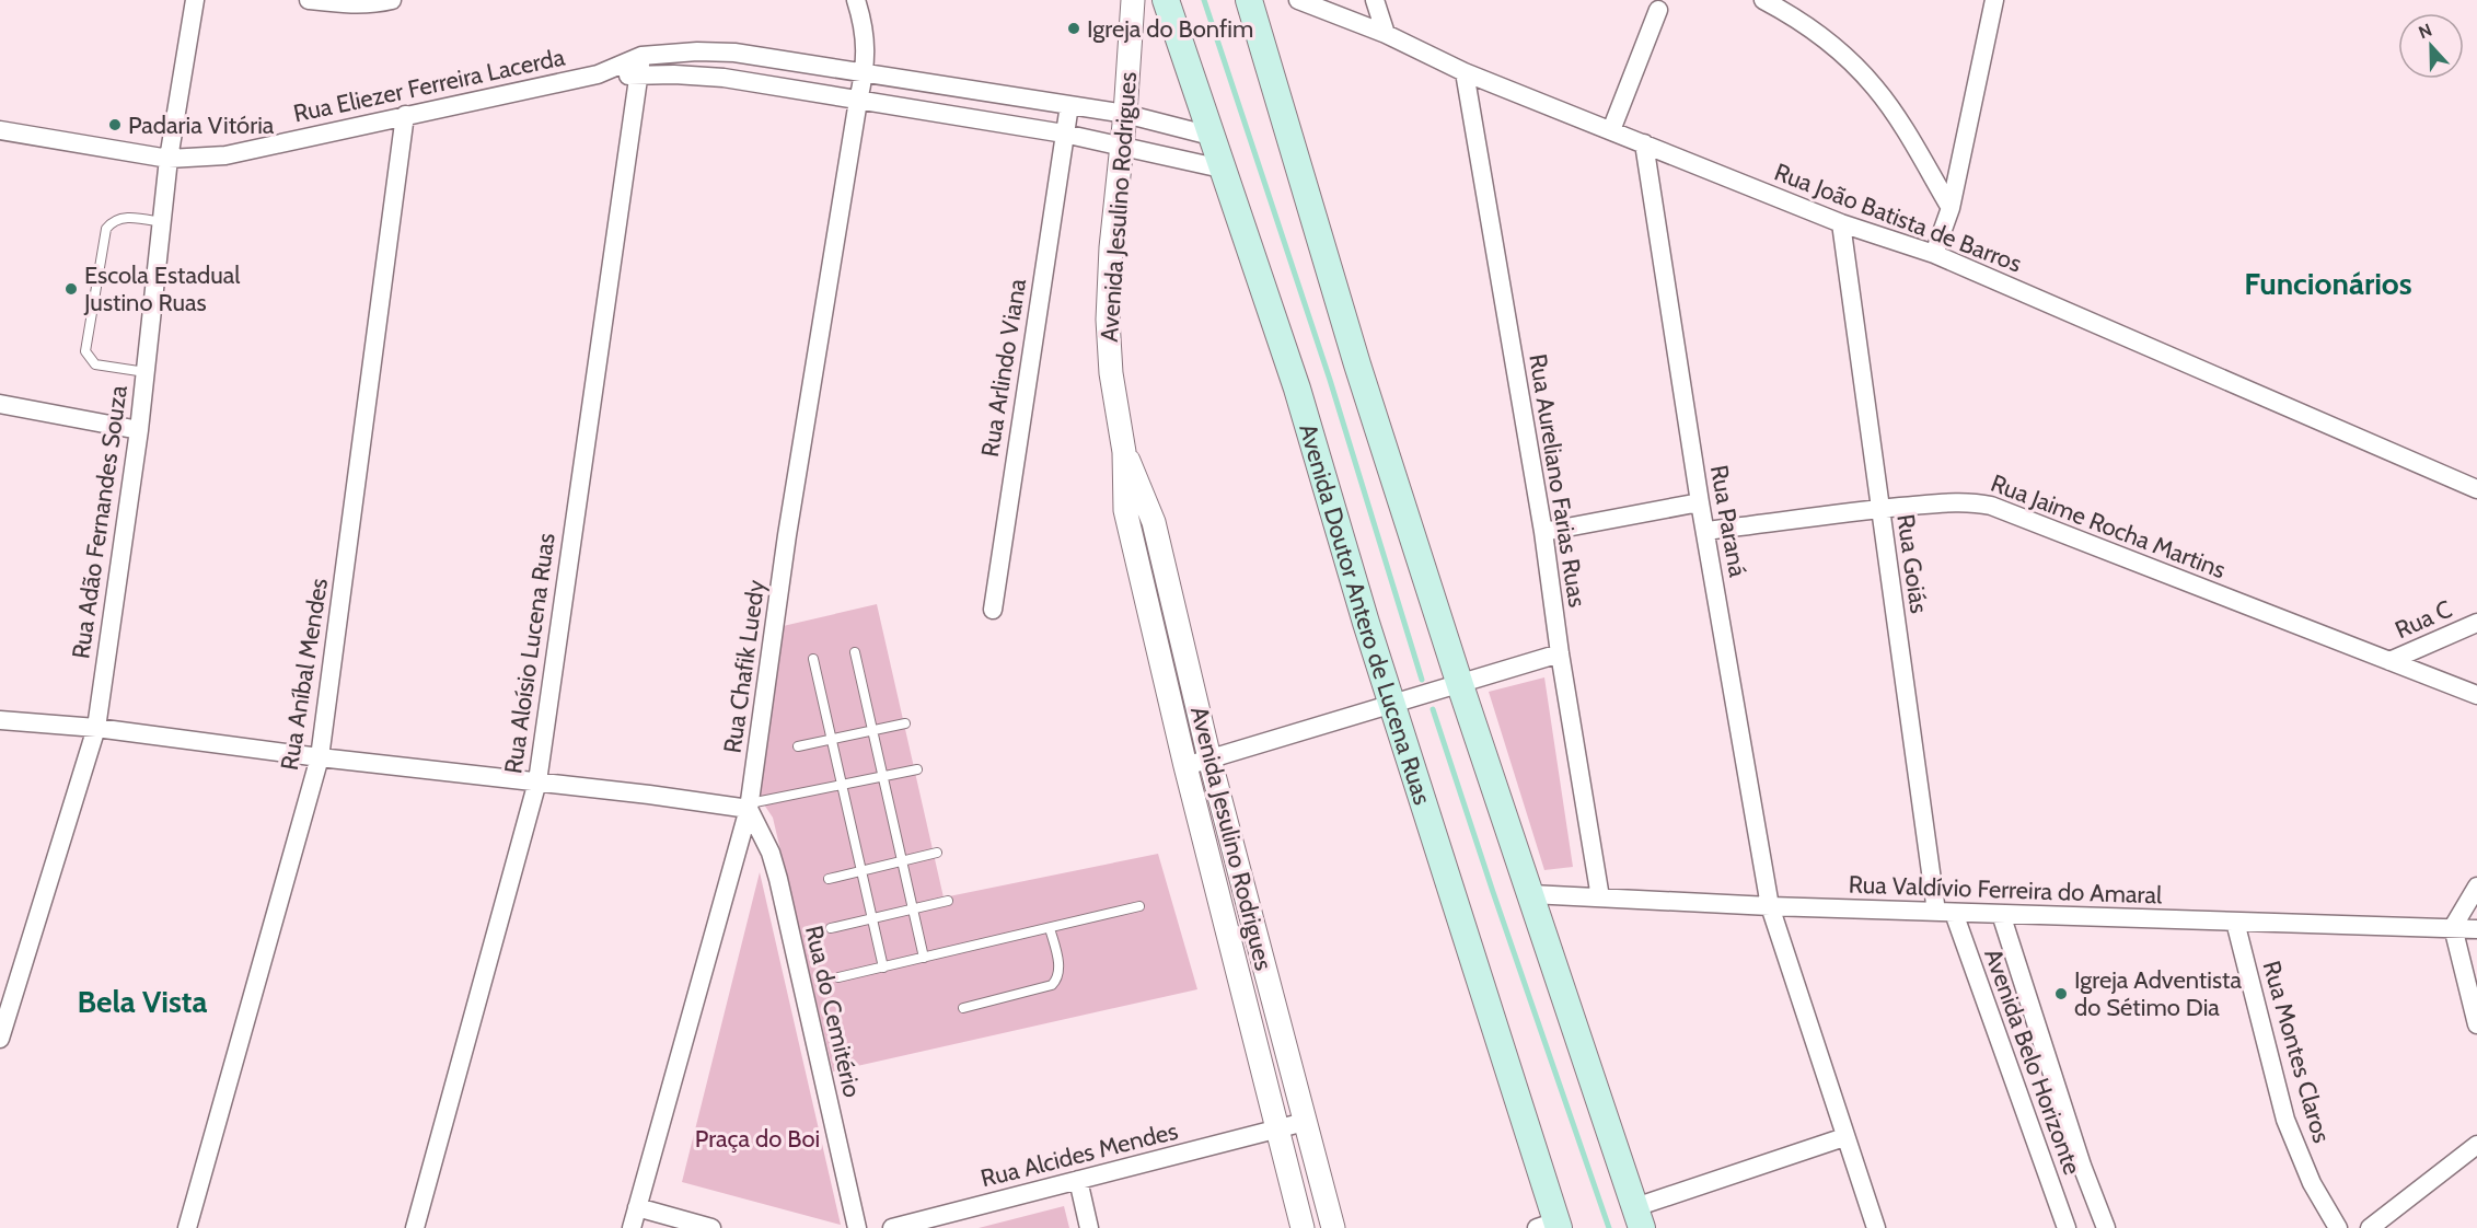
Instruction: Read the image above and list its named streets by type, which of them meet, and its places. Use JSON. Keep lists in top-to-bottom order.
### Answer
{
  "streets": {
    "main road": ["Avenida Doutor Antero de Lucena Ruas"],
    "street": [
      "Rua Eliezer Ferreira Lacerda",
      "Avenida Jesulino Rodrigues",
      "Rua João Batista de Barros",
      "Rua Arlindo Viana",
      "Rua Aureliano Farias Ruas",
      "Rua Paraná",
      "Rua Adão Fernandes Souza",
      "Rua Jaime Rocha Martins",
      "Rua Goiás",
      "Rua C",
      "Rua Aloísio Lucena Ruas",
      "Rua Chafik Luedy",
      "Rua Aníbal Mendes",
      "Rua Valdívio Ferreira do Amaral",
      "Rua do Cemitério",
      "Rua Montes Claros",
      "Avenida Belo Horizonte",
      "Rua Alcides Mendes"
    ]
  },
  "crossings": [
    ["Rua Eliezer Ferreira Lacerda", "Avenida Jesulino Rodrigues"],
    ["Rua Eliezer Ferreira Lacerda", "Rua Arlindo Viana"],
    ["Rua Eliezer Ferreira Lacerda", "Rua Adão Fernandes Souza"],
    ["Rua Eliezer Ferreira Lacerda", "Avenida Doutor Antero de Lucena Ruas"],
    ["Rua Eliezer Ferreira Lacerda", "Rua Aloísio Lucena Ruas"],
    ["Rua Eliezer Ferreira Lacerda", "Rua Chafik Luedy"],
    ["Rua Eliezer Ferreira Lacerda", "Rua Aníbal Mendes"],
    ["Avenida Jesulino Rodrigues", "Rua Alcides Mendes"],
    ["Rua João Batista de Barros", "Rua Aureliano Farias Ruas"],
    ["Rua João Batista de Barros", "Rua Paraná"],
    ["Rua João Batista de Barros", "Rua Goiás"],
    ["Rua Aureliano Farias Ruas", "Rua Valdívio Ferreira do Amaral"],
    ["Rua Paraná", "Rua Jaime Rocha Martins"],
    ["Rua Paraná", "Rua Valdívio Ferreira do Amaral"],
    ["Rua Jaime Rocha Martins", "Rua Goiás"],
    ["Rua Jaime Rocha Martins", "Rua C"],
    ["Rua Goiás", "Rua Valdívio Ferreira do Amaral"],
    ["Rua Goiás", "Avenida Belo Horizonte"],
    ["Rua Chafik Luedy", "Rua do Cemitério"],
    ["Rua Valdívio Ferreira do Amaral", "Rua Montes Claros"],
    ["Rua Valdívio Ferreira do Amaral", "Avenida Belo Horizonte"]
  ],
  "districts": ["Funcionários", "Bela Vista"],
  "parks": ["Praça do Boi"],
  "places": [
    "Igreja do Bonfim",
    "Padaria Vitória",
    "Escola Estadual Justino Ruas",
    "Igreja Adventista do Sétimo Dia"
  ],
  "north": "top"
}
